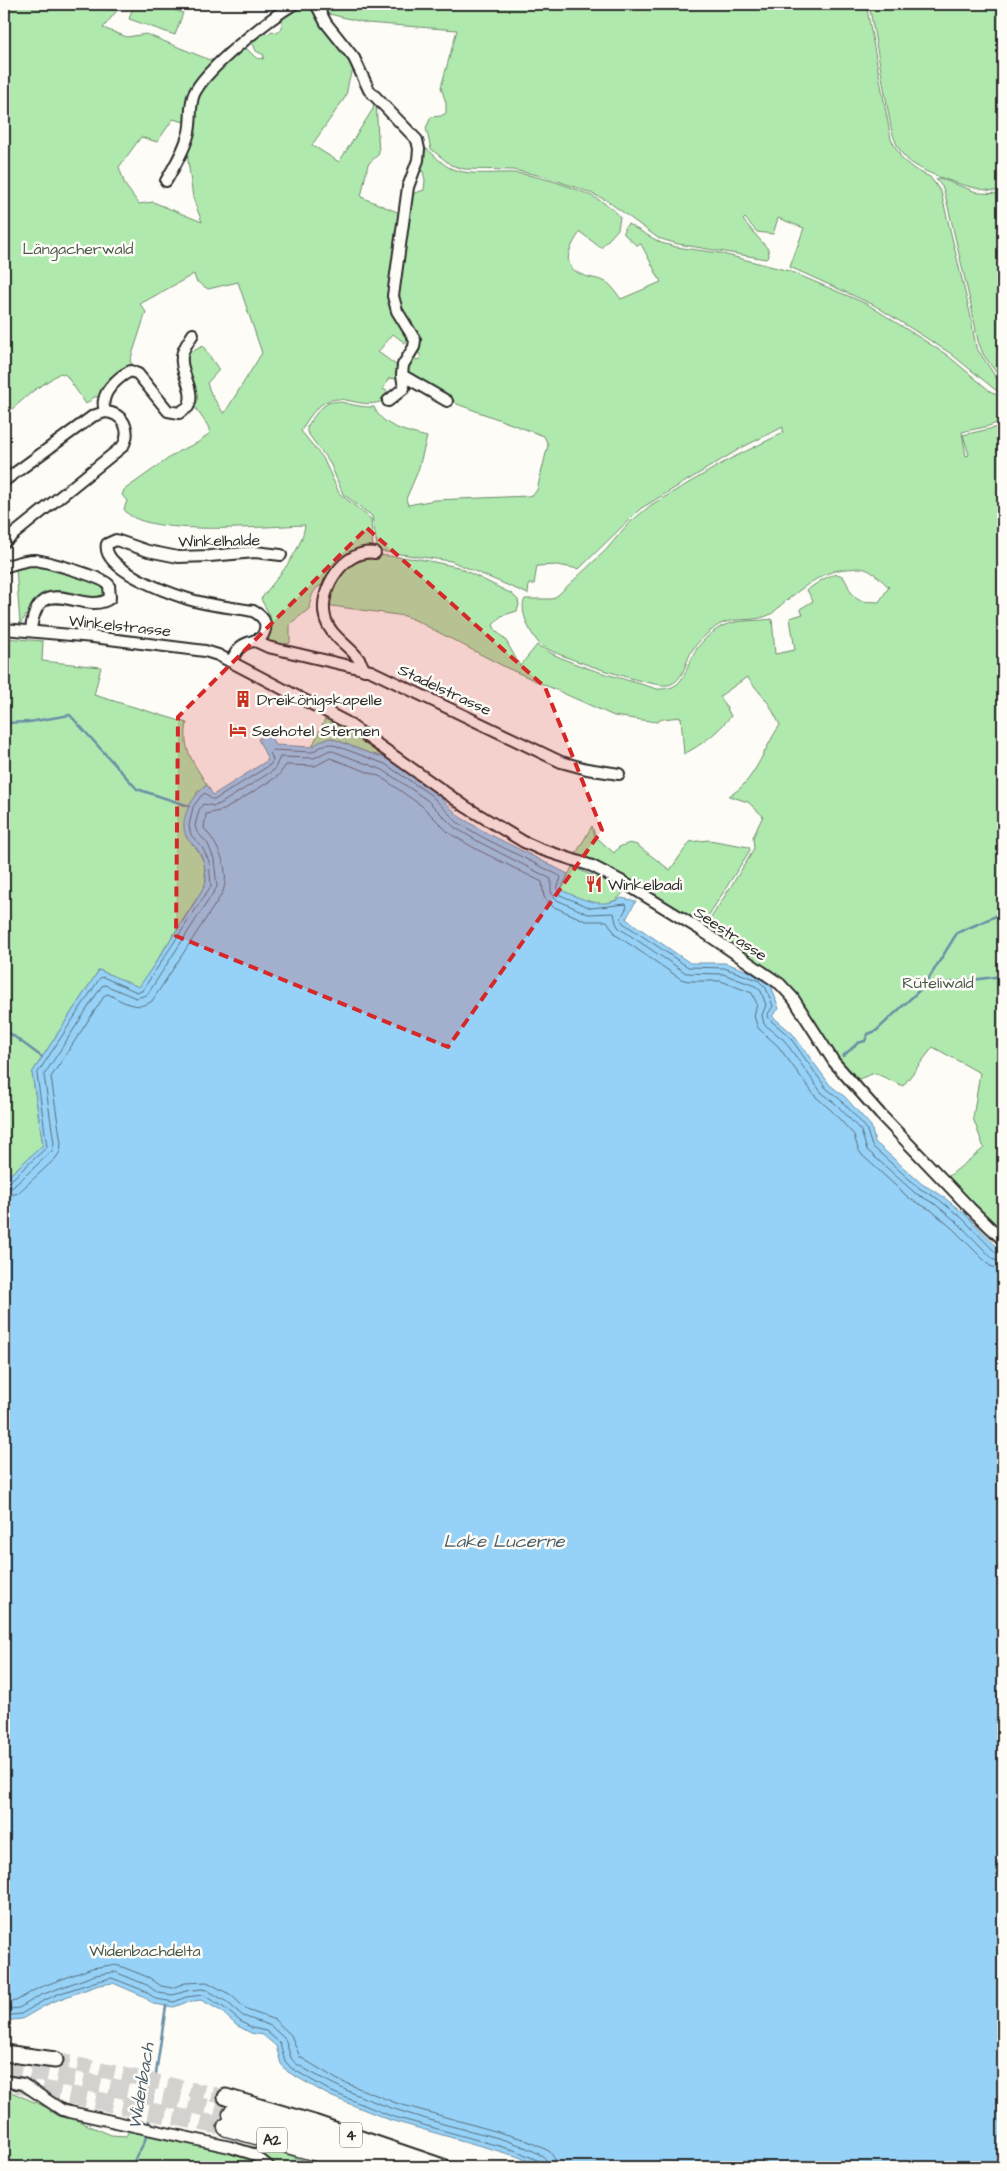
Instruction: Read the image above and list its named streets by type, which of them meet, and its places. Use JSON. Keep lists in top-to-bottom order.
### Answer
{
  "streets": {
    "highway": ["A2"],
    "main road": ["4"],
    "street": [
      "Winkelhalde",
      "Winkelstrasse",
      "Stadelstrasse",
      "Seestrasse"
    ]
  },
  "crossings": [
    ["Winkelhalde", "Winkelstrasse"],
    ["Winkelhalde", "Stadelstrasse"],
    ["Winkelhalde", "Seestrasse"],
    ["Winkelstrasse", "Seestrasse"]
  ],
  "water": ["Lake Lucerne", "Widenbach"],
  "parks": ["Längacherwald", "Rüteliwald", "Widenbachdelta"],
  "places": {
    "building": ["Dreikönigskapelle"],
    "hotel": ["Seehotel Sternen"],
    "restaurant": ["Winkelbadi"]
  }
}
